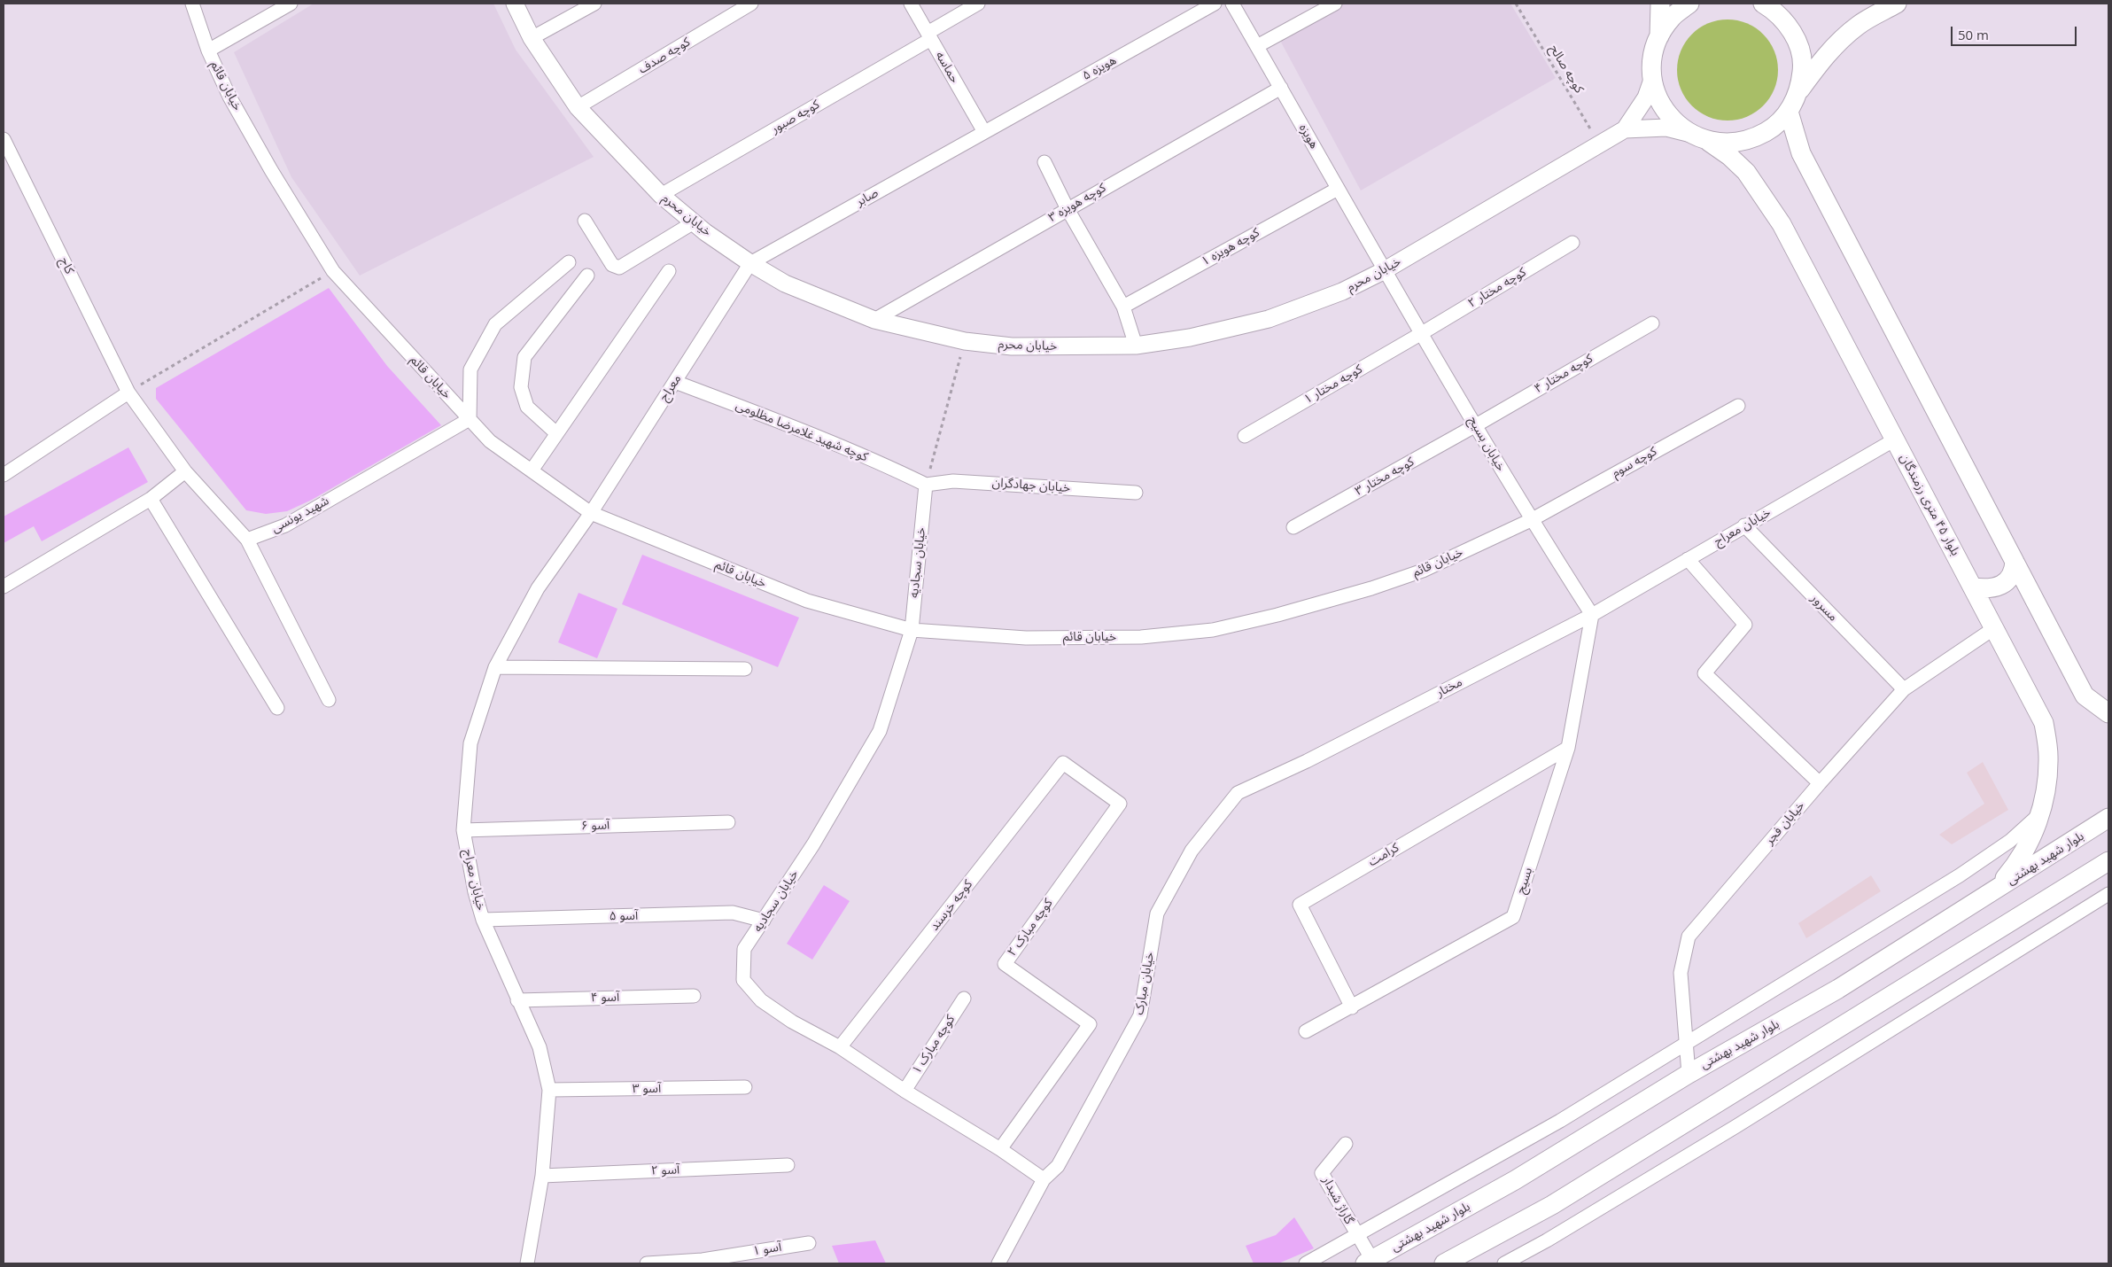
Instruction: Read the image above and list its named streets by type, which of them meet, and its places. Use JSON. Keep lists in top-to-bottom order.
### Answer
{
  "streets": {
    "main road": ["بلوار ۴۵ متری رزمندگان", "بلوار شهید بهشتی"],
    "street": [
      "کوچه صدف",
      "حماسه",
      "هویزه ۵",
      "خیابان قائم",
      "کوچه صبور",
      "هویزه",
      "صابر",
      "کوچه هویزه ۳",
      "خیابان محرم",
      "کوچه هویزه ۱",
      "کاج",
      "کوچه مختار ۲",
      "کوچه مختار ۴",
      "کوچه مختار ۱",
      "معراج",
      "کوچه شهید غلامرضا مظلومی",
      "خیابان بسیج",
      "کوچه سوم",
      "کوچه مختار ۳",
      "خیابان جهادگران",
      "شهید یونسی",
      "خیابان معراج",
      "خیابان سجادیه",
      "مسرور",
      "مختار",
      "خیابان فجر",
      "آسو ۶",
      "کرامت",
      "بسیج",
      "کوچه خرسند",
      "آسو ۵",
      "کوچه مبارک ۲",
      "خیابان مبارک",
      "آسو ۴",
      "کوچه مبارک ۱",
      "آسو ۳",
      "آسو ۲",
      "گاراژ شبدار",
      "آسو ۱"
    ],
    "path": ["کوچه صالح"]
  },
  "crossings": [
    ["کوچه صدف", "خیابان محرم"],
    ["حماسه", "هویزه ۵"],
    ["حماسه", "کوچه صبور"],
    ["حماسه", "صابر"],
    ["هویزه ۵", "صابر"],
    ["کوچه صالح", "خیابان محرم"],
    ["خیابان قائم", "معراج"],
    ["خیابان قائم", "خیابان بسیج"],
    ["خیابان قائم", "کوچه سوم"],
    ["خیابان قائم", "شهید یونسی"],
    ["خیابان قائم", "خیابان معراج"],
    ["خیابان قائم", "خیابان سجادیه"],
    ["کوچه صبور", "خیابان محرم"],
    ["هویزه", "کوچه هویزه ۳"],
    ["هویزه", "خیابان محرم"],
    ["هویزه", "کوچه هویزه ۱"],
    ["هویزه", "خیابان بسیج"],
    ["صابر", "خیابان محرم"],
    ["صابر", "معراج"],
    ["کوچه هویزه ۳", "خیابان محرم"],
    ["خیابان محرم", "معراج"],
    ["خیابان محرم", "خیابان بسیج"],
    ["کوچه مختار ۲", "کوچه مختار ۱"],
    ["کوچه مختار ۲", "خیابان بسیج"],
    ["کوچه مختار ۴", "خیابان بسیج"],
    ["کوچه مختار ۴", "کوچه مختار ۳"],
    ["کوچه مختار ۱", "خیابان بسیج"],
    ["معراج", "کوچه شهید غلامرضا مظلومی"],
    ["معراج", "خیابان معراج"],
    ["کوچه شهید غلامرضا مظلومی", "خیابان جهادگران"],
    ["کوچه شهید غلامرضا مظلومی", "خیابان سجادیه"],
    ["خیابان بسیج", "کوچه سوم"],
    ["خیابان بسیج", "کوچه مختار ۳"],
    ["خیابان بسیج", "خیابان معراج"],
    ["خیابان بسیج", "مختار"],
    ["خیابان بسیج", "بسیج"],
    ["خیابان جهادگران", "خیابان سجادیه"],
    ["بلوار ۴۵ متری رزمندگان", "خیابان معراج"],
    ["بلوار ۴۵ متری رزمندگان", "خیابان فجر"],
    ["بلوار ۴۵ متری رزمندگان", "بلوار شهید بهشتی"],
    ["خیابان معراج", "مسرور"],
    ["خیابان معراج", "مختار"],
    ["خیابان معراج", "آسو ۶"],
    ["خیابان معراج", "بسیج"],
    ["خیابان معراج", "آسو ۵"],
    ["خیابان معراج", "آسو ۴"],
    ["خیابان معراج", "آسو ۳"],
    ["خیابان معراج", "آسو ۲"],
    ["خیابان سجادیه", "کوچه خرسند"],
    ["خیابان سجادیه", "آسو ۵"],
    ["خیابان سجادیه", "کوچه مبارک ۲"],
    ["خیابان سجادیه", "خیابان مبارک"],
    ["خیابان سجادیه", "کوچه مبارک ۱"],
    ["مسرور", "خیابان فجر"],
    ["مختار", "بسیج"],
    ["مختار", "خیابان مبارک"],
    ["خیابان فجر", "بلوار شهید بهشتی"],
    ["کرامت", "بسیج"],
    ["بلوار شهید بهشتی", "گاراژ شبدار"],
    ["کوچه خرسند", "کوچه مبارک ۲"]
  ],
  "scale_bar": "50 m"
}
